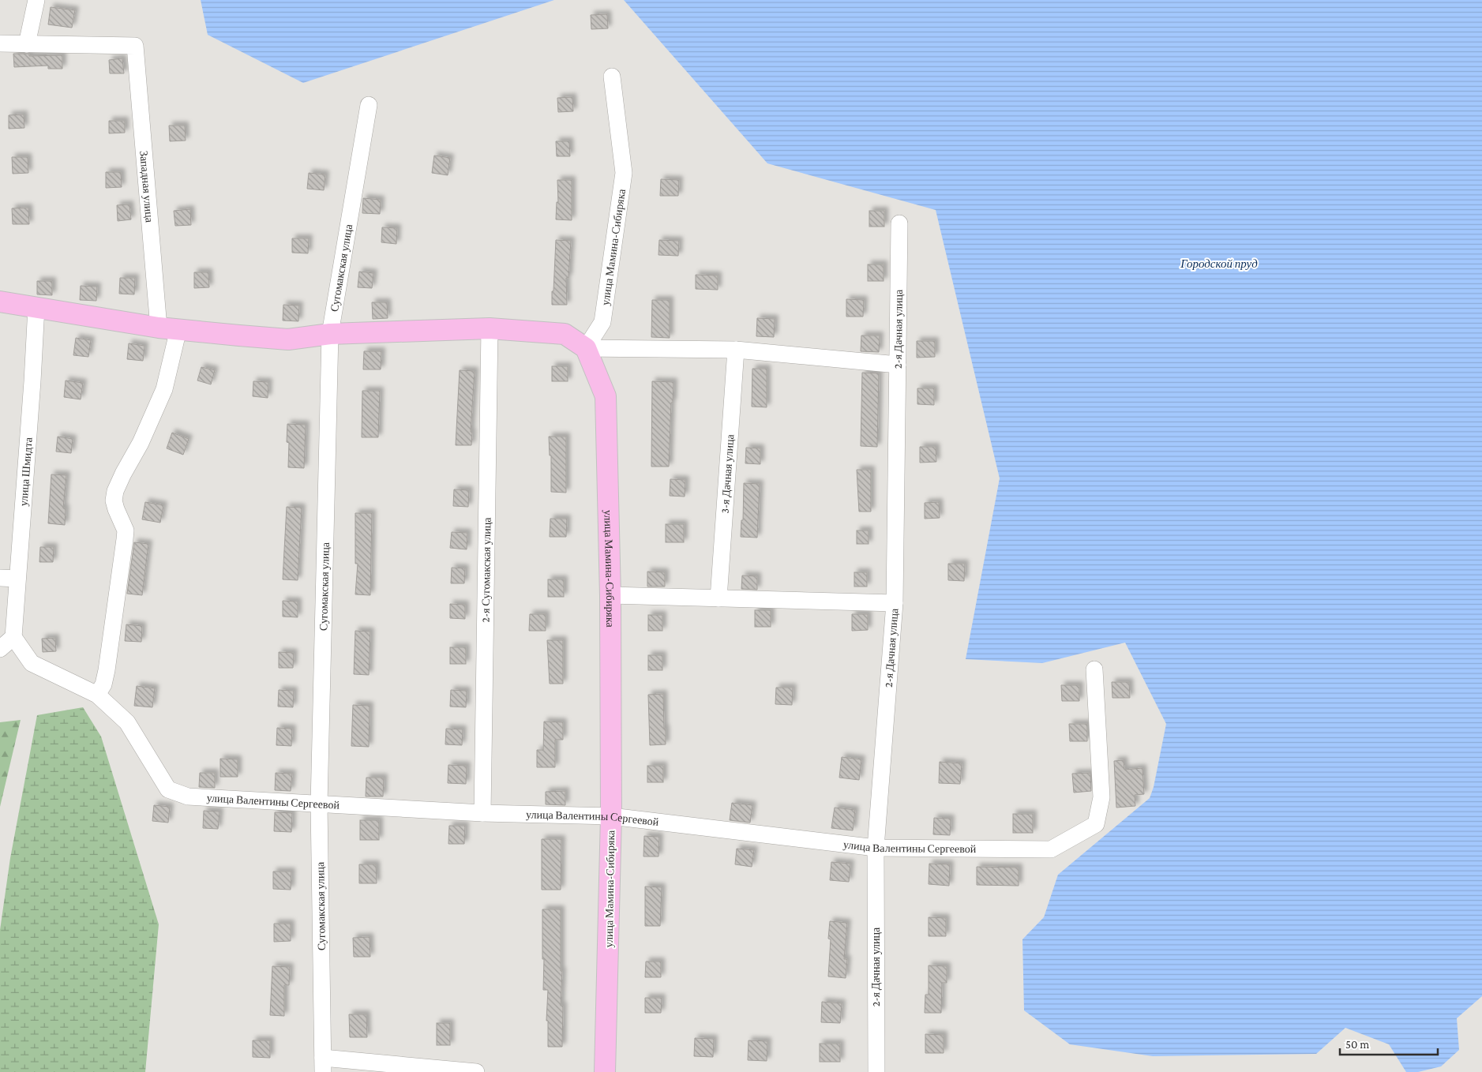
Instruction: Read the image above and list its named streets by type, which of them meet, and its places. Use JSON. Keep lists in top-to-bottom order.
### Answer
{
  "streets": {
    "main road": ["улица Мамина-Сибиряка"],
    "street": [
      "Западная улица",
      "Сугомакская улица",
      "2-я Дачная улица",
      "улица Шмидта",
      "3-я Дачная улица",
      "2-я Сугомакская улица",
      "улица Валентины Сергеевой"
    ]
  },
  "crossings": [
    ["Западная улица", "улица Валентины Сергеевой"],
    ["улица Мамина-Сибиряка", "улица Валентины Сергеевой"],
    ["Сугомакская улица", "улица Валентины Сергеевой"],
    ["2-я Дачная улица", "улица Валентины Сергеевой"],
    ["улица Шмидта", "улица Валентины Сергеевой"],
    ["2-я Сугомакская улица", "улица Валентины Сергеевой"]
  ],
  "water": ["Городской пруд"],
  "scale_bar": "50 m"
}
